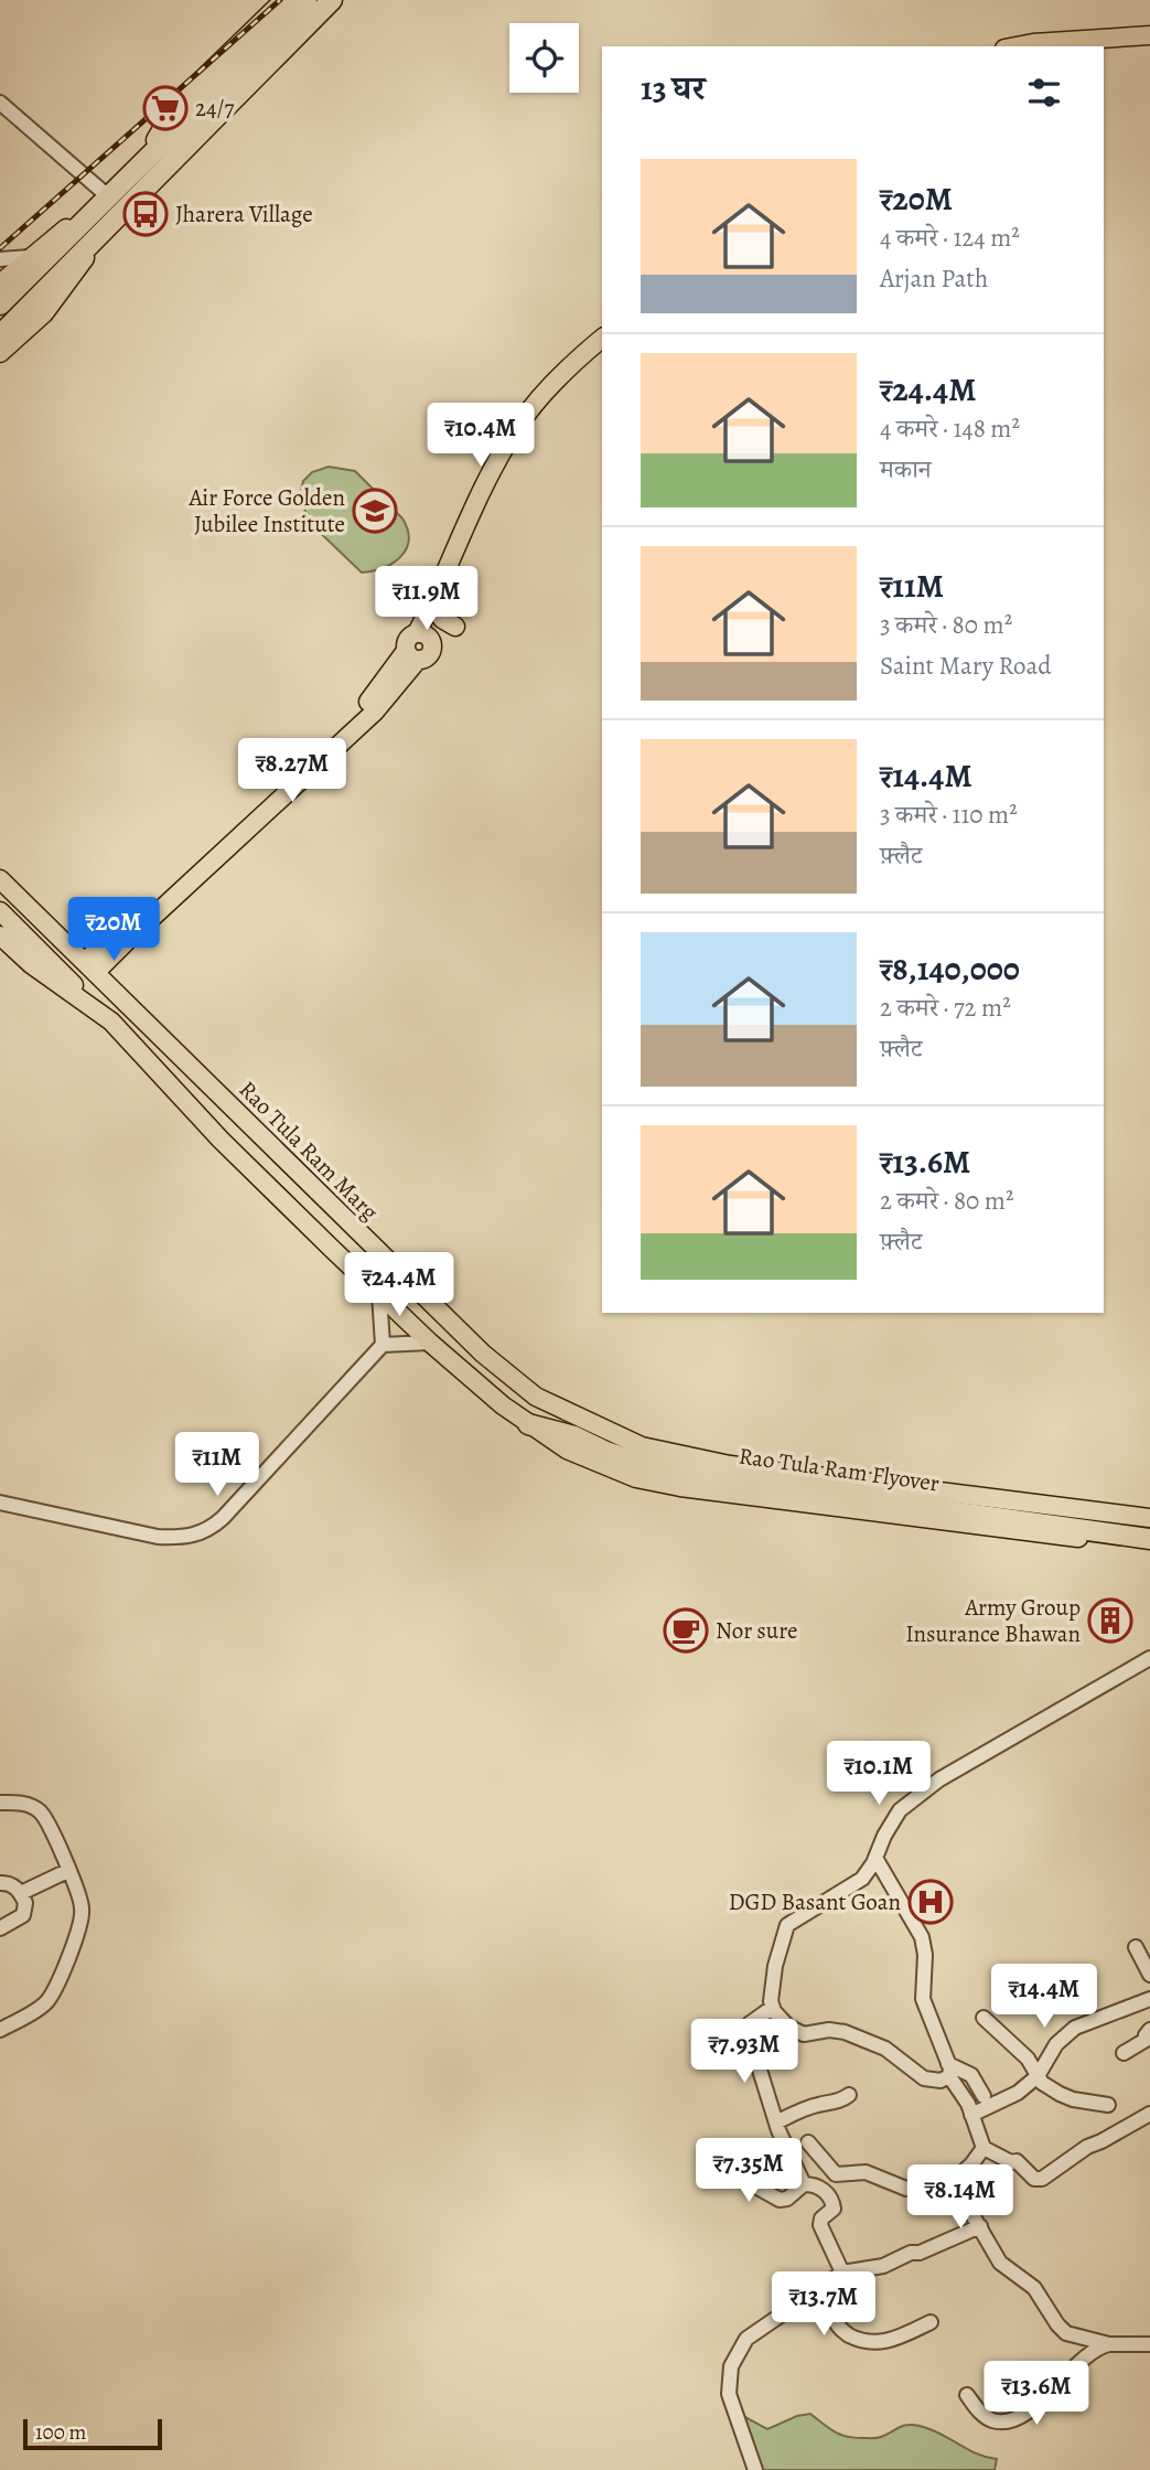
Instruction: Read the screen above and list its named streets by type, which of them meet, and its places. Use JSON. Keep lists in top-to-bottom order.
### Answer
{
  "streets": {
    "highway": ["Rao Tula Ram Flyover"],
    "main road": ["Rao Tula Ram Marg"]
  },
  "places": {
    "supermarket": ["24/7"],
    "bus stop": ["Jharera Village"],
    "school or university": ["Air Force Golden Jubilee Institute"],
    "building": ["Army Group Insurance Bhawan"],
    "cafe": ["Nor sure"],
    "hospital": ["DGD Basant Goan"]
  },
  "scale_bar": "100 m",
  "page": {
    "heading": "13 घर",
    "list": [
      {
        "name": "₹20M",
        "note": "4 कमरे · 124 m² · Arjan Path"
      },
      {
        "name": "₹24.4M",
        "note": "4 कमरे · 148 m² · मकान"
      },
      {
        "name": "₹11M",
        "note": "3 कमरे · 80 m² · Saint Mary Road"
      },
      {
        "name": "₹14.4M",
        "note": "3 कमरे · 110 m² · फ़्लैट"
      },
      {
        "name": "₹8,140,000",
        "note": "2 कमरे · 72 m² · फ़्लैट"
      },
      {
        "name": "₹13.6M",
        "note": "2 कमरे · 80 m² · फ़्लैट"
      }
    ],
    "price": [
      "₹10.4M",
      "₹11.9M",
      "₹8.27M",
      "₹20M",
      "₹24.4M",
      "₹11M",
      "₹10.1M",
      "₹14.4M",
      "₹7.93M",
      "₹7.35M",
      "₹8.14M",
      "₹13.7M",
      "₹13.6M"
    ],
    "scale": "100 m"
  }
}
